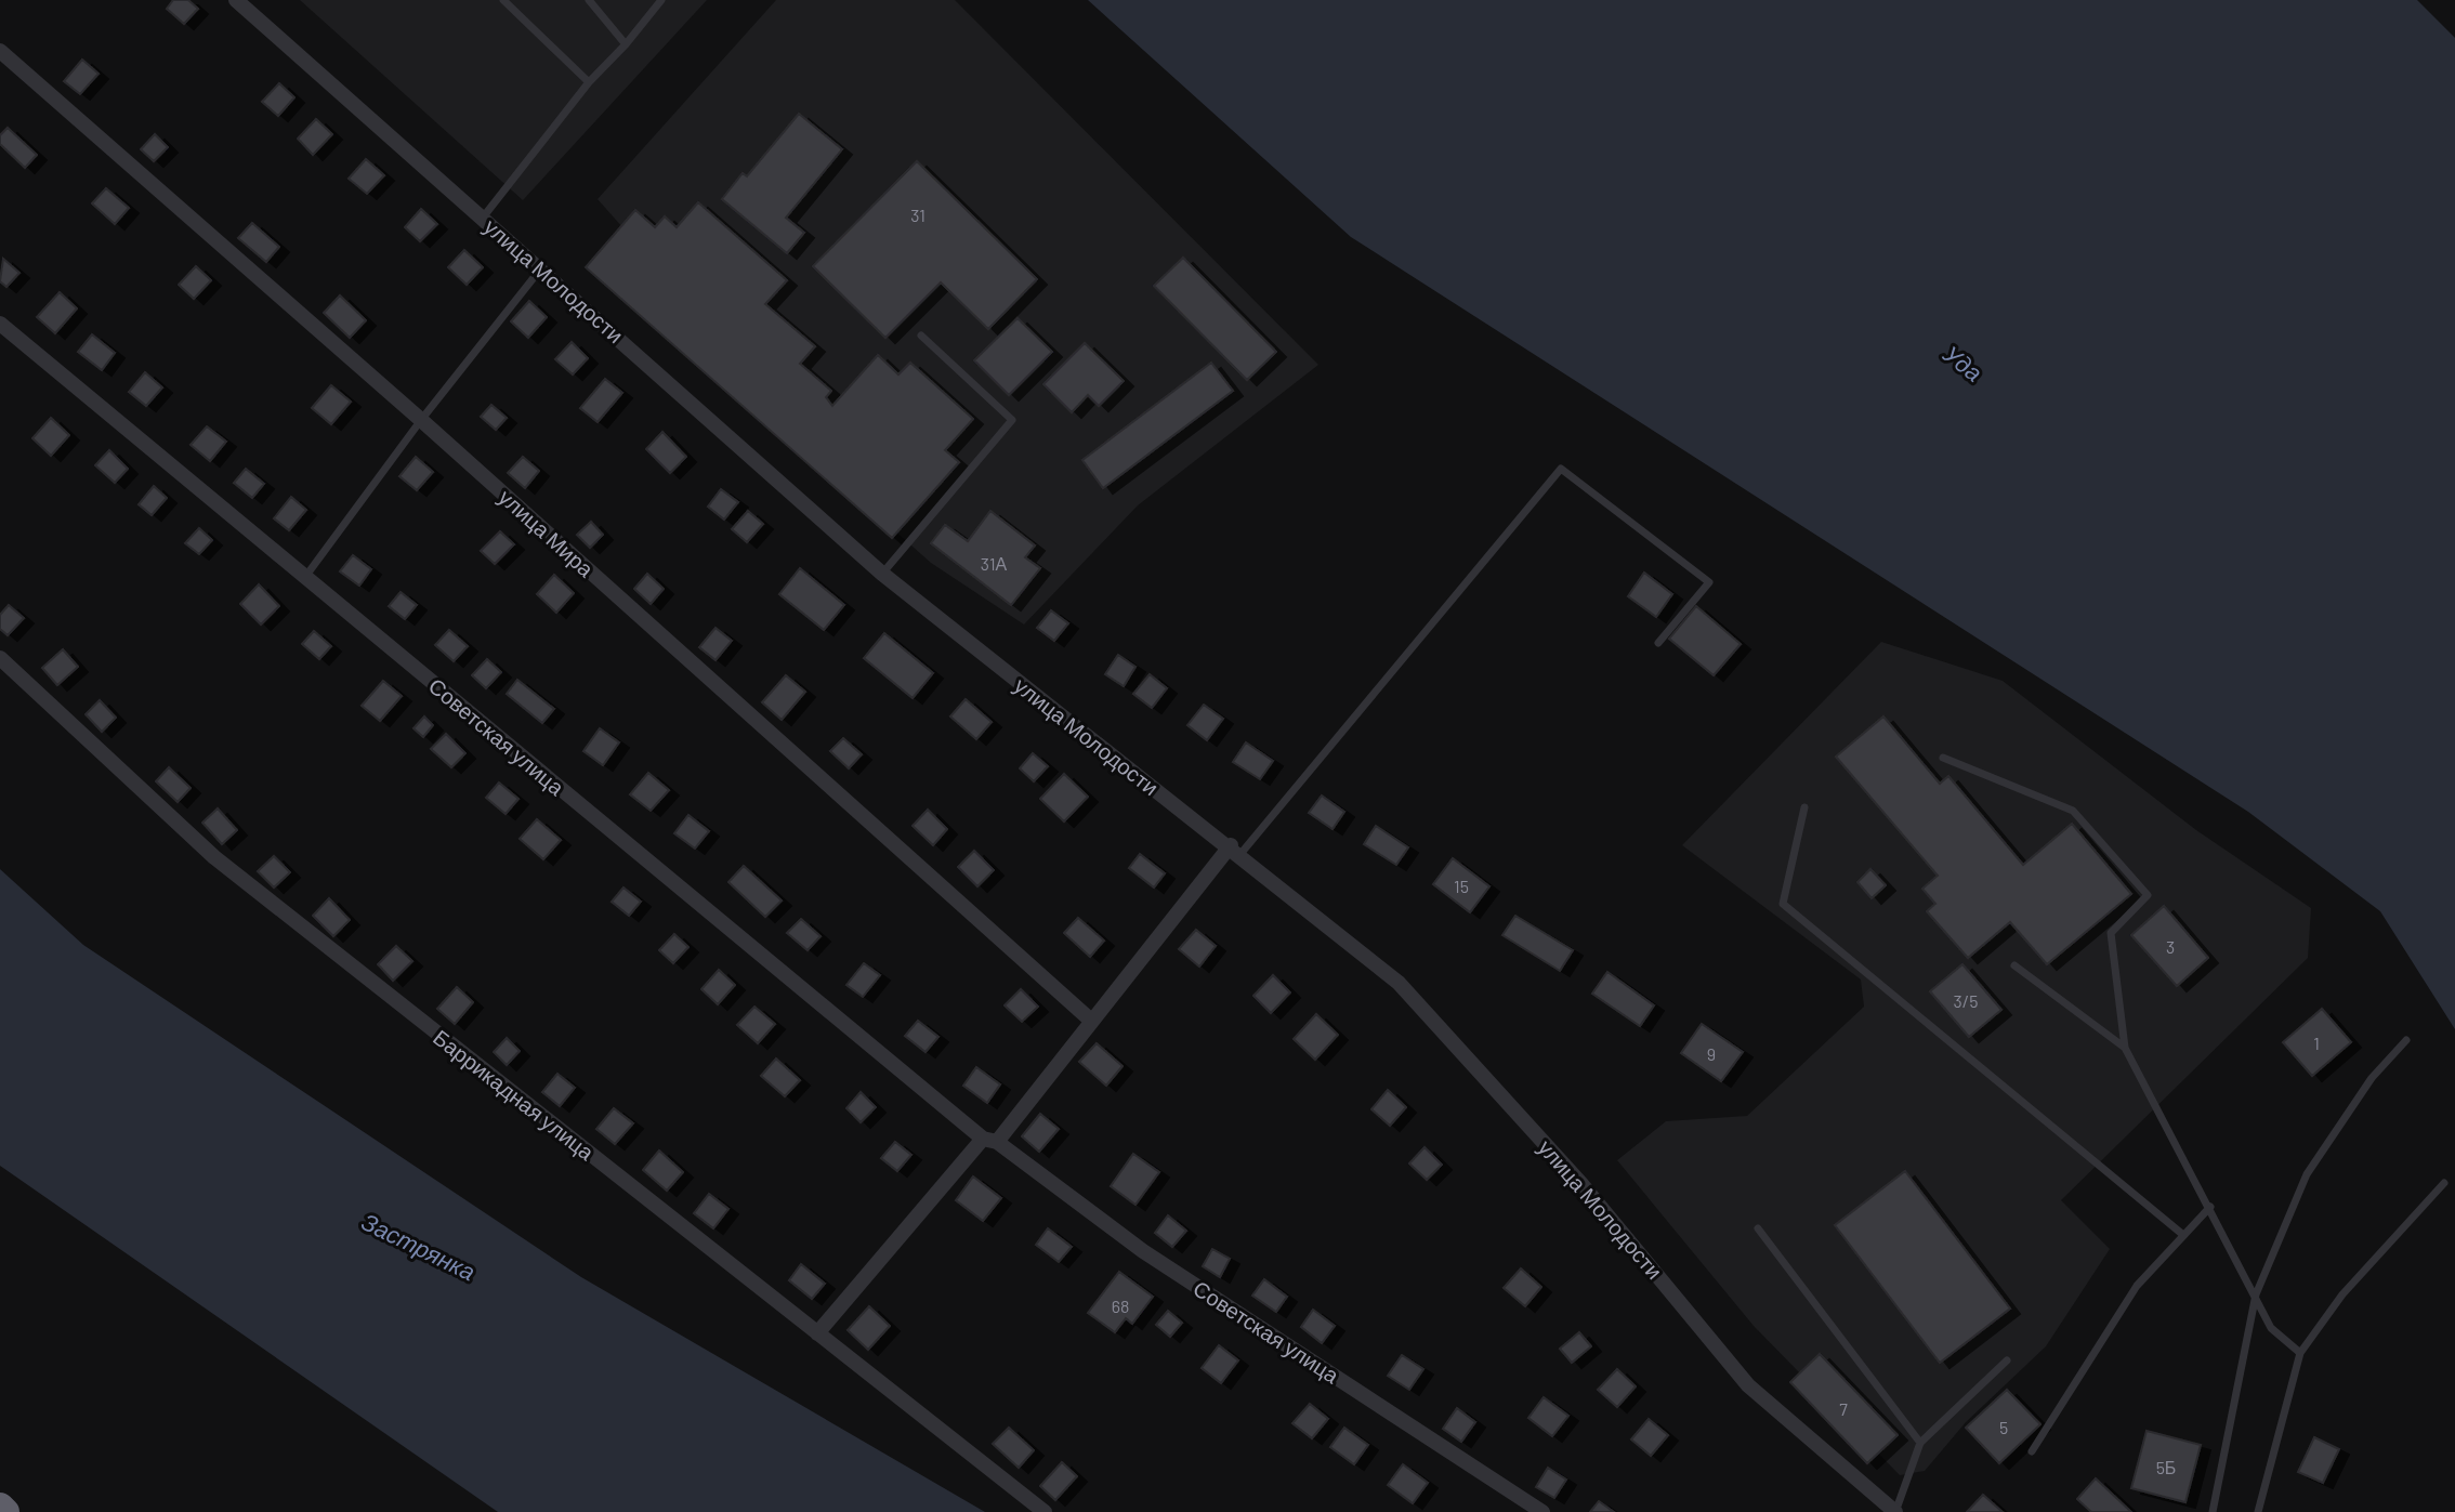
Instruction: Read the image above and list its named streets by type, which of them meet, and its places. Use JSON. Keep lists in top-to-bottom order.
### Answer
{
  "streets": {
    "street": [
      "улица Молодости",
      "улица Мира",
      "Советская улица",
      "Баррикадная улица"
    ]
  },
  "water": ["Уда", "Застрянка"],
  "house_numbers": [
    "31",
    "31А",
    "15",
    "3",
    "3/5",
    "1",
    "9",
    "68",
    "7",
    "5",
    "5Б"
  ]
}
